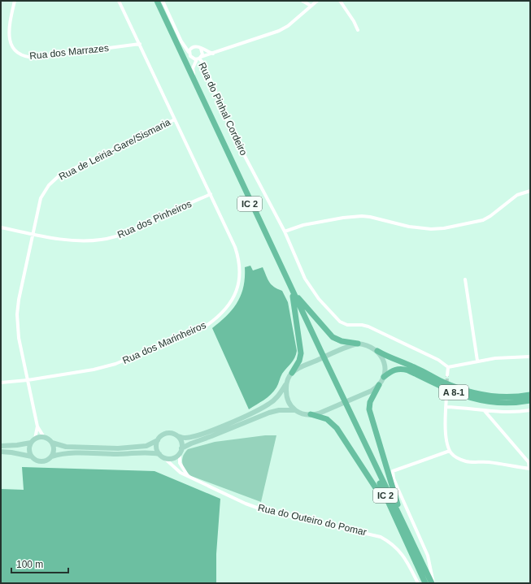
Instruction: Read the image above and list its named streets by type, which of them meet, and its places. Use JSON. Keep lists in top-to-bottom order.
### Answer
{
  "streets": {
    "highway": ["IC 2", "A 8-1"],
    "street": [
      "Rua dos Marrazes",
      "Rua do Pinhal Cordeiro",
      "Rua de Leiria-Gare/Sismaria",
      "Rua dos Pinheiros",
      "Rua dos Marinheiros",
      "Rua do Outeiro do Pomar"
    ]
  },
  "crossings": [
    ["Rua de Leiria-Gare/Sismaria", "Rua dos Pinheiros"],
    ["Rua de Leiria-Gare/Sismaria", "Rua dos Marinheiros"],
    ["Rua dos Pinheiros", "Rua dos Marinheiros"]
  ],
  "scale_bar": "100 m"
}
